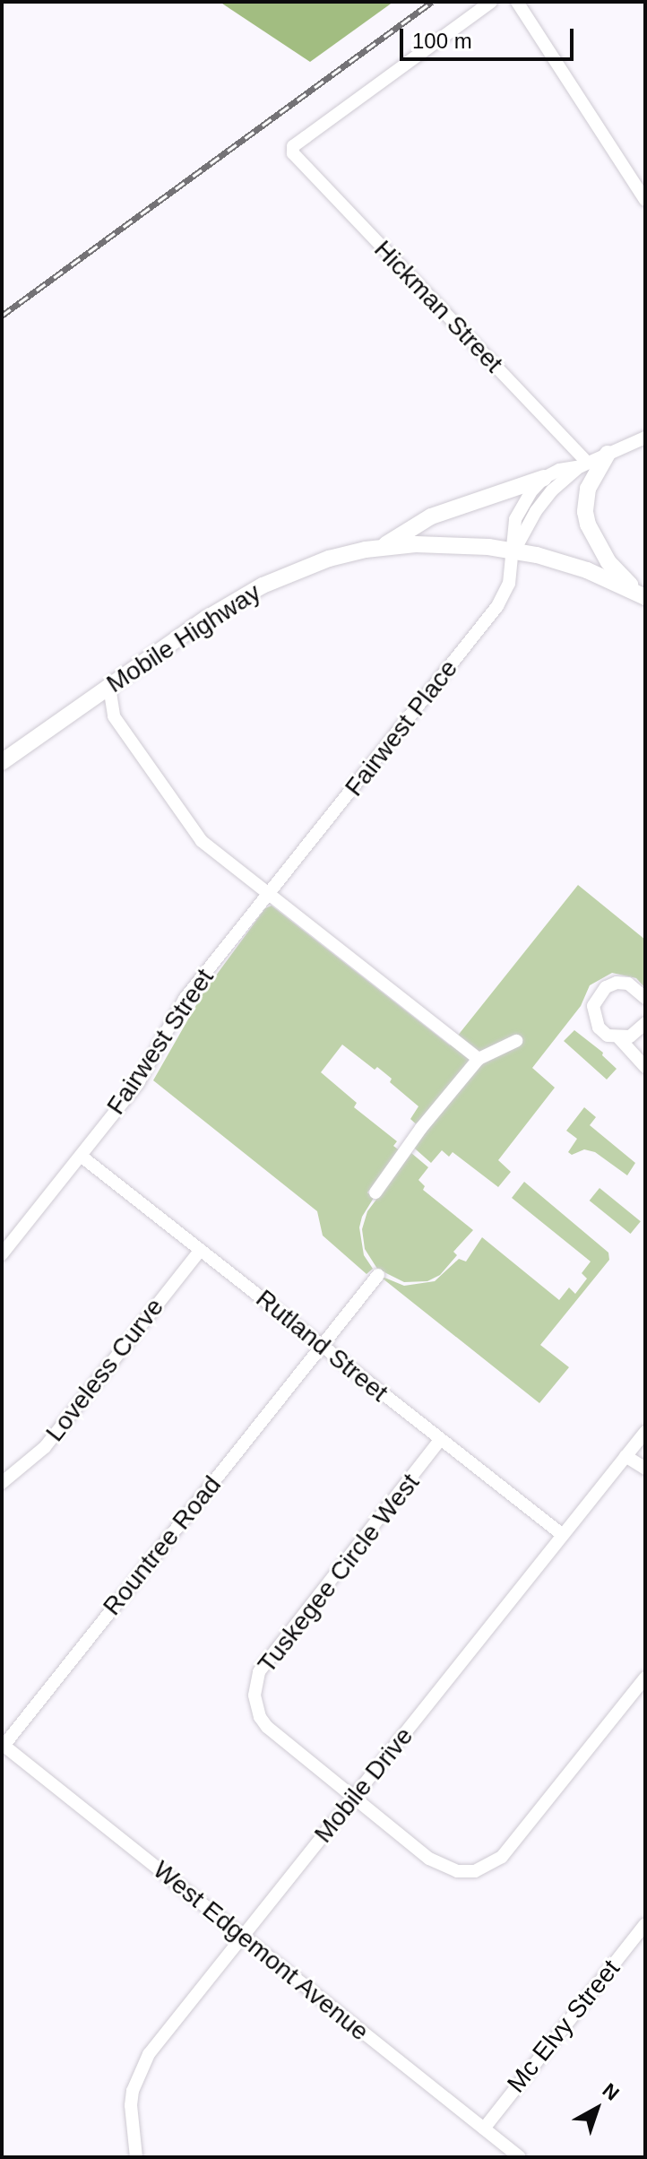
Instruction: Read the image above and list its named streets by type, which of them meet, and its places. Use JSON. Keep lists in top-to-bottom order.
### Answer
{
  "streets": {
    "main road": ["Mobile Highway"],
    "street": [
      "Hickman Street",
      "Fairwest Place",
      "Fairwest Street",
      "Rutland Street",
      "Loveless Curve",
      "Rountree Road",
      "Tuskegee Circle West",
      "Mobile Drive",
      "West Edgemont Avenue",
      "Mc Elvy Street"
    ]
  },
  "crossings": [
    ["Fairwest Place", "Fairwest Street"],
    ["Fairwest Street", "Rutland Street"],
    ["Rutland Street", "Loveless Curve"],
    ["Rutland Street", "Rountree Road"],
    ["Rutland Street", "Tuskegee Circle West"],
    ["Rutland Street", "Mobile Drive"],
    ["Rountree Road", "West Edgemont Avenue"],
    ["Tuskegee Circle West", "Mobile Drive"],
    ["Mobile Drive", "West Edgemont Avenue"],
    ["West Edgemont Avenue", "Mc Elvy Street"]
  ],
  "scale_bar": "100 m",
  "north": "top right"
}
